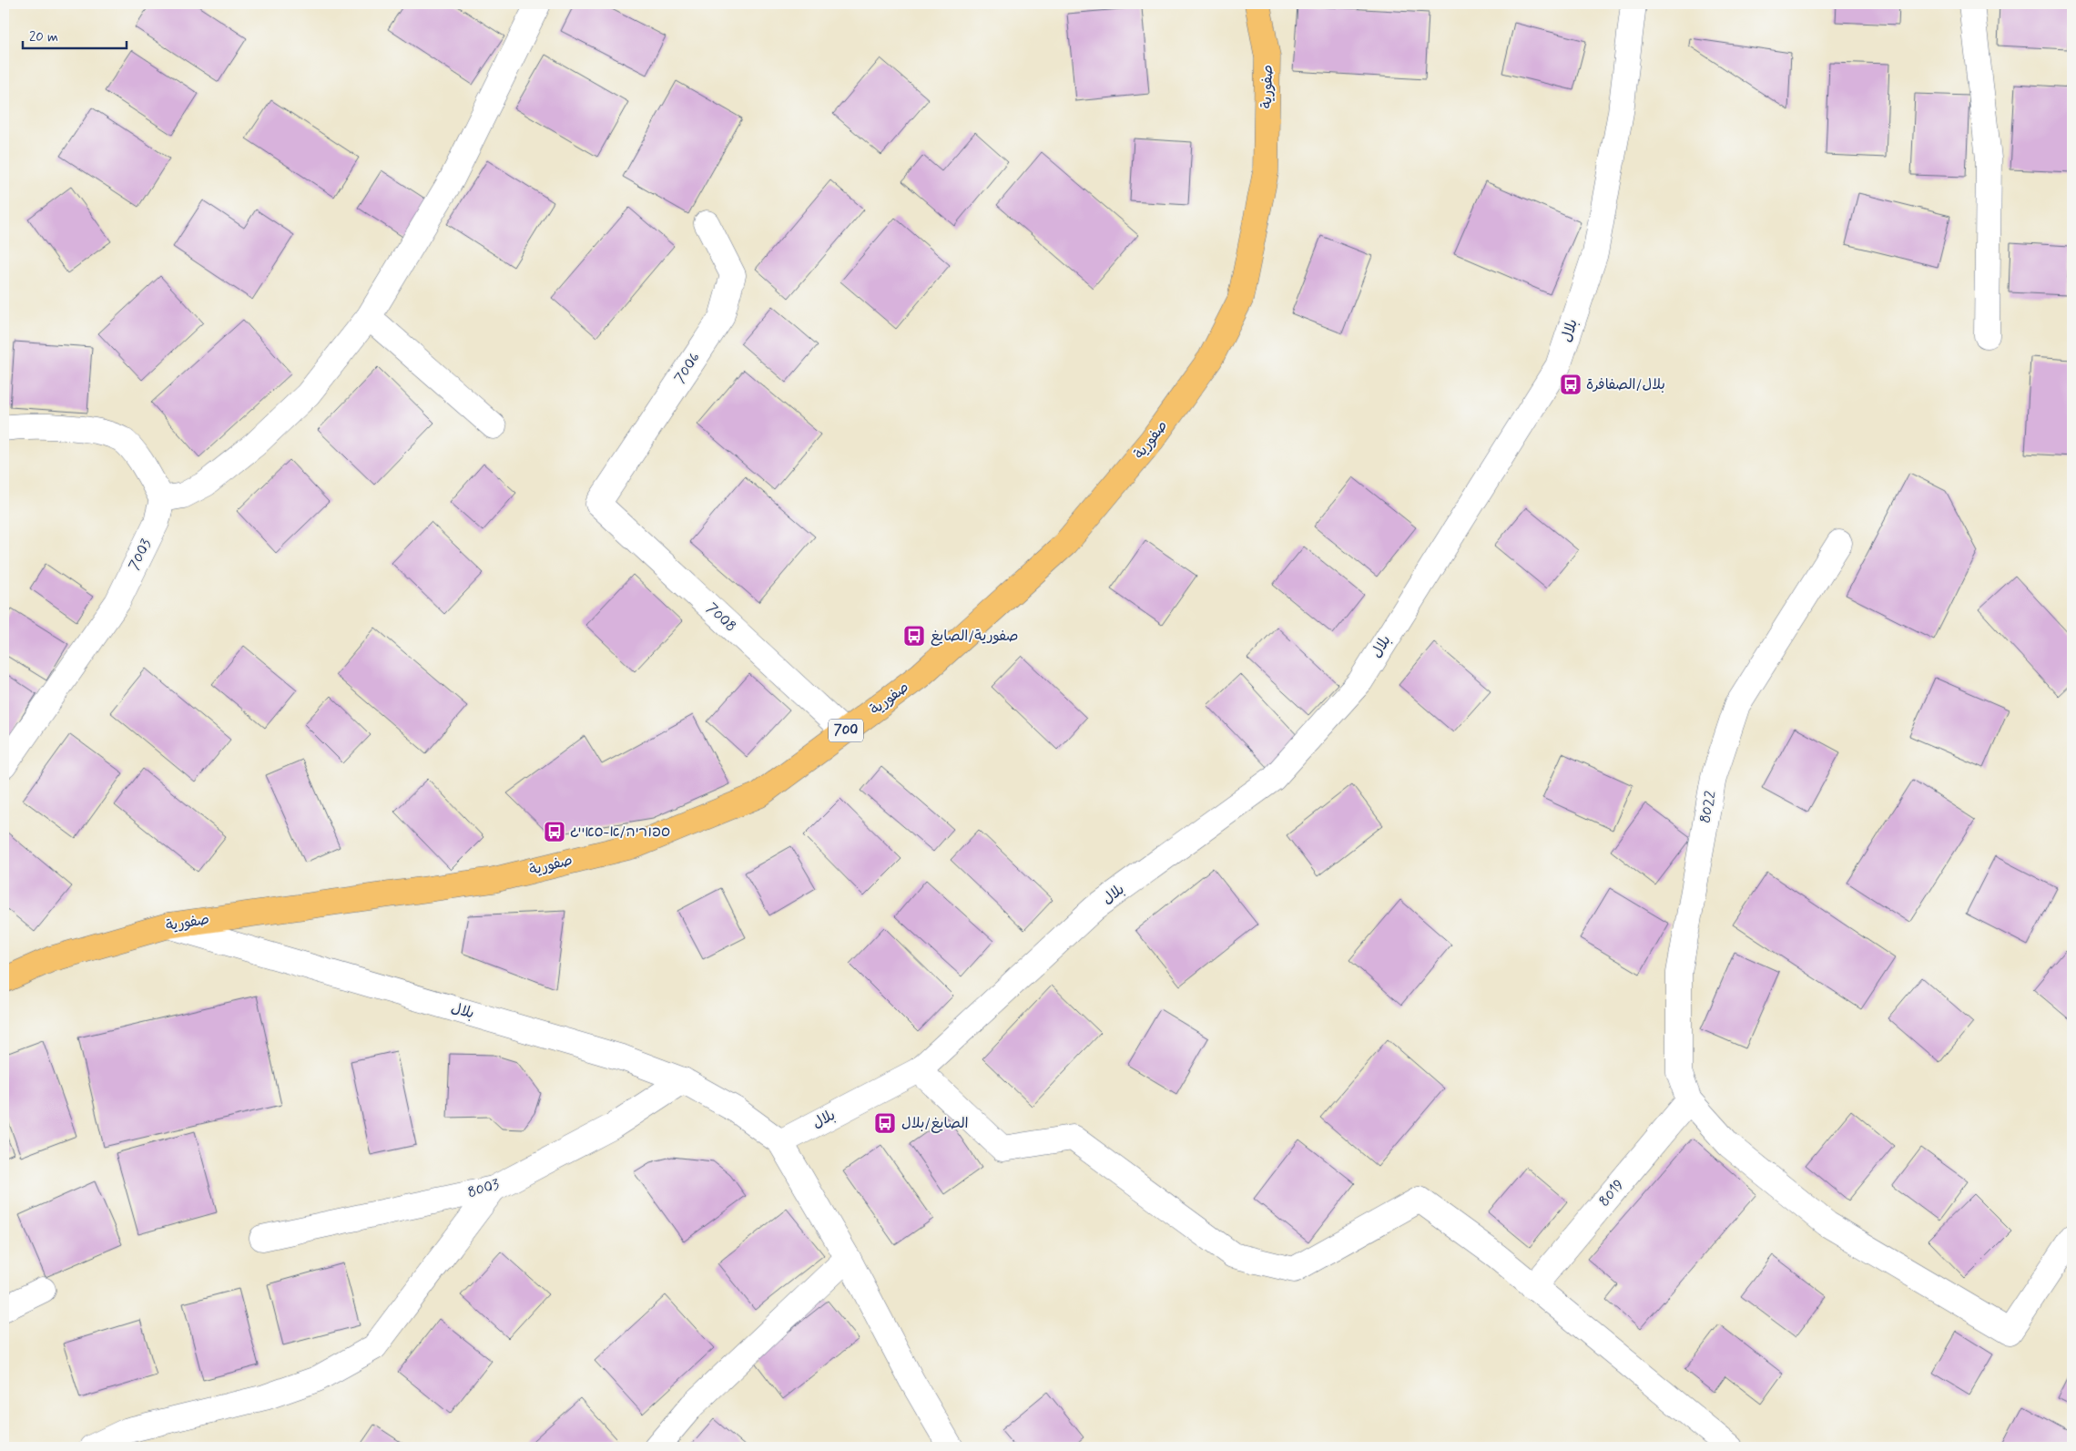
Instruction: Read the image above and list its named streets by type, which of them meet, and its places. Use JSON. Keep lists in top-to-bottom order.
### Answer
{
  "streets": {
    "main road": ["صفورية", "700"],
    "street": [
      "بلال",
      "7006",
      "7003",
      "7008",
      "8022",
      "8003",
      "8019"
    ]
  },
  "crossings": [
    ["صفورية", "بلال"],
    ["صفورية", "7008"],
    ["بلال", "8003"],
    ["7006", "7008"],
    ["8022", "8019"]
  ],
  "places": {
    "bus stop": [
      "بلال/الصفافرة",
      "صفورية/الصايغ",
      "ספוריה/א-סאייג",
      "الصايغ/بلال"
    ]
  },
  "scale_bar": "20 m"
}
